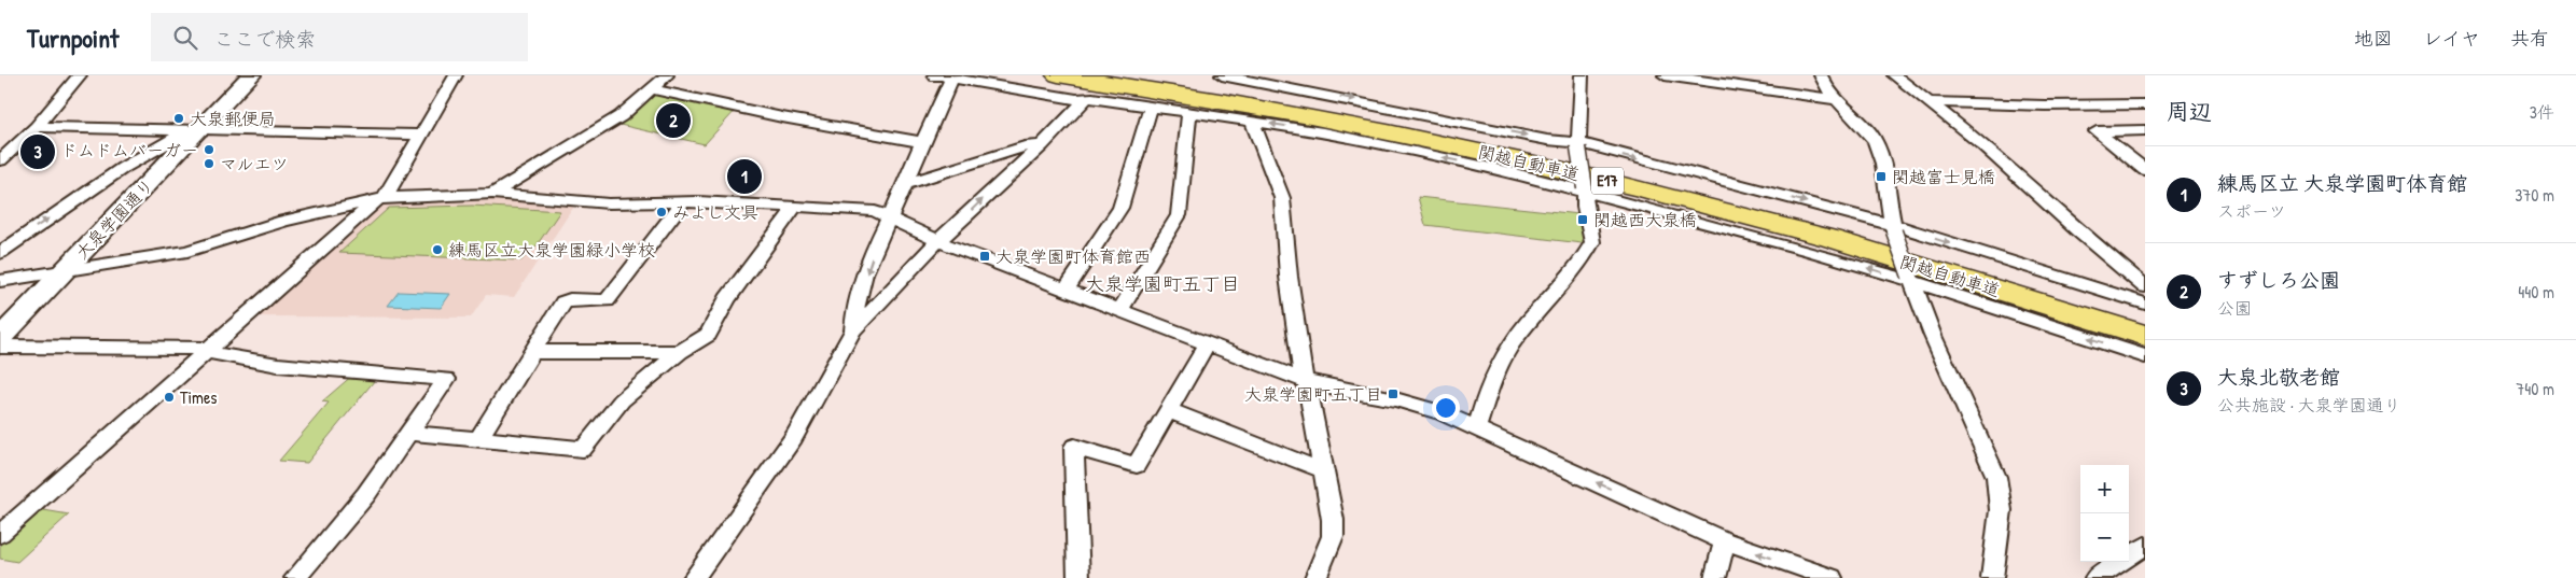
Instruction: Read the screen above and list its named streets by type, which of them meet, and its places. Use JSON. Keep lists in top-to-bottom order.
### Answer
{
  "streets": {
    "highway": ["関越自動車道", "E17"],
    "street": ["大泉学園通り"]
  },
  "districts": ["大泉学園町五丁目"],
  "places": {
    "other": [
      "大泉郵便局",
      "ドムドムバーガー",
      "マルエツ",
      "みよし文具",
      "練馬区立大泉学園緑小学校",
      "Times"
    ],
    "transit": [
      "関越富士見橋",
      "関越西大泉橋",
      "大泉学園町体育館西",
      "大泉学園町五丁目"
    ]
  },
  "page": {
    "header": "Turnpoint",
    "search": "ここで検索",
    "nav": ["地図", "レイヤ", "共有"],
    "heading": ["周辺", "3件"],
    "pins": ["2", "3", "1"],
    "list": [
      {
        "mark": "1",
        "name": "練馬区立 大泉学園町体育館",
        "note": "スポーツ",
        "value": "370 m"
      },
      {
        "mark": "2",
        "name": "すずしろ公園",
        "note": "公園",
        "value": "440 m"
      },
      {
        "mark": "3",
        "name": "大泉北敬老館",
        "note": "公共施設 · 大泉学園通り",
        "value": "740 m"
      }
    ],
    "map_buttons": ["+", "−"]
  }
}
